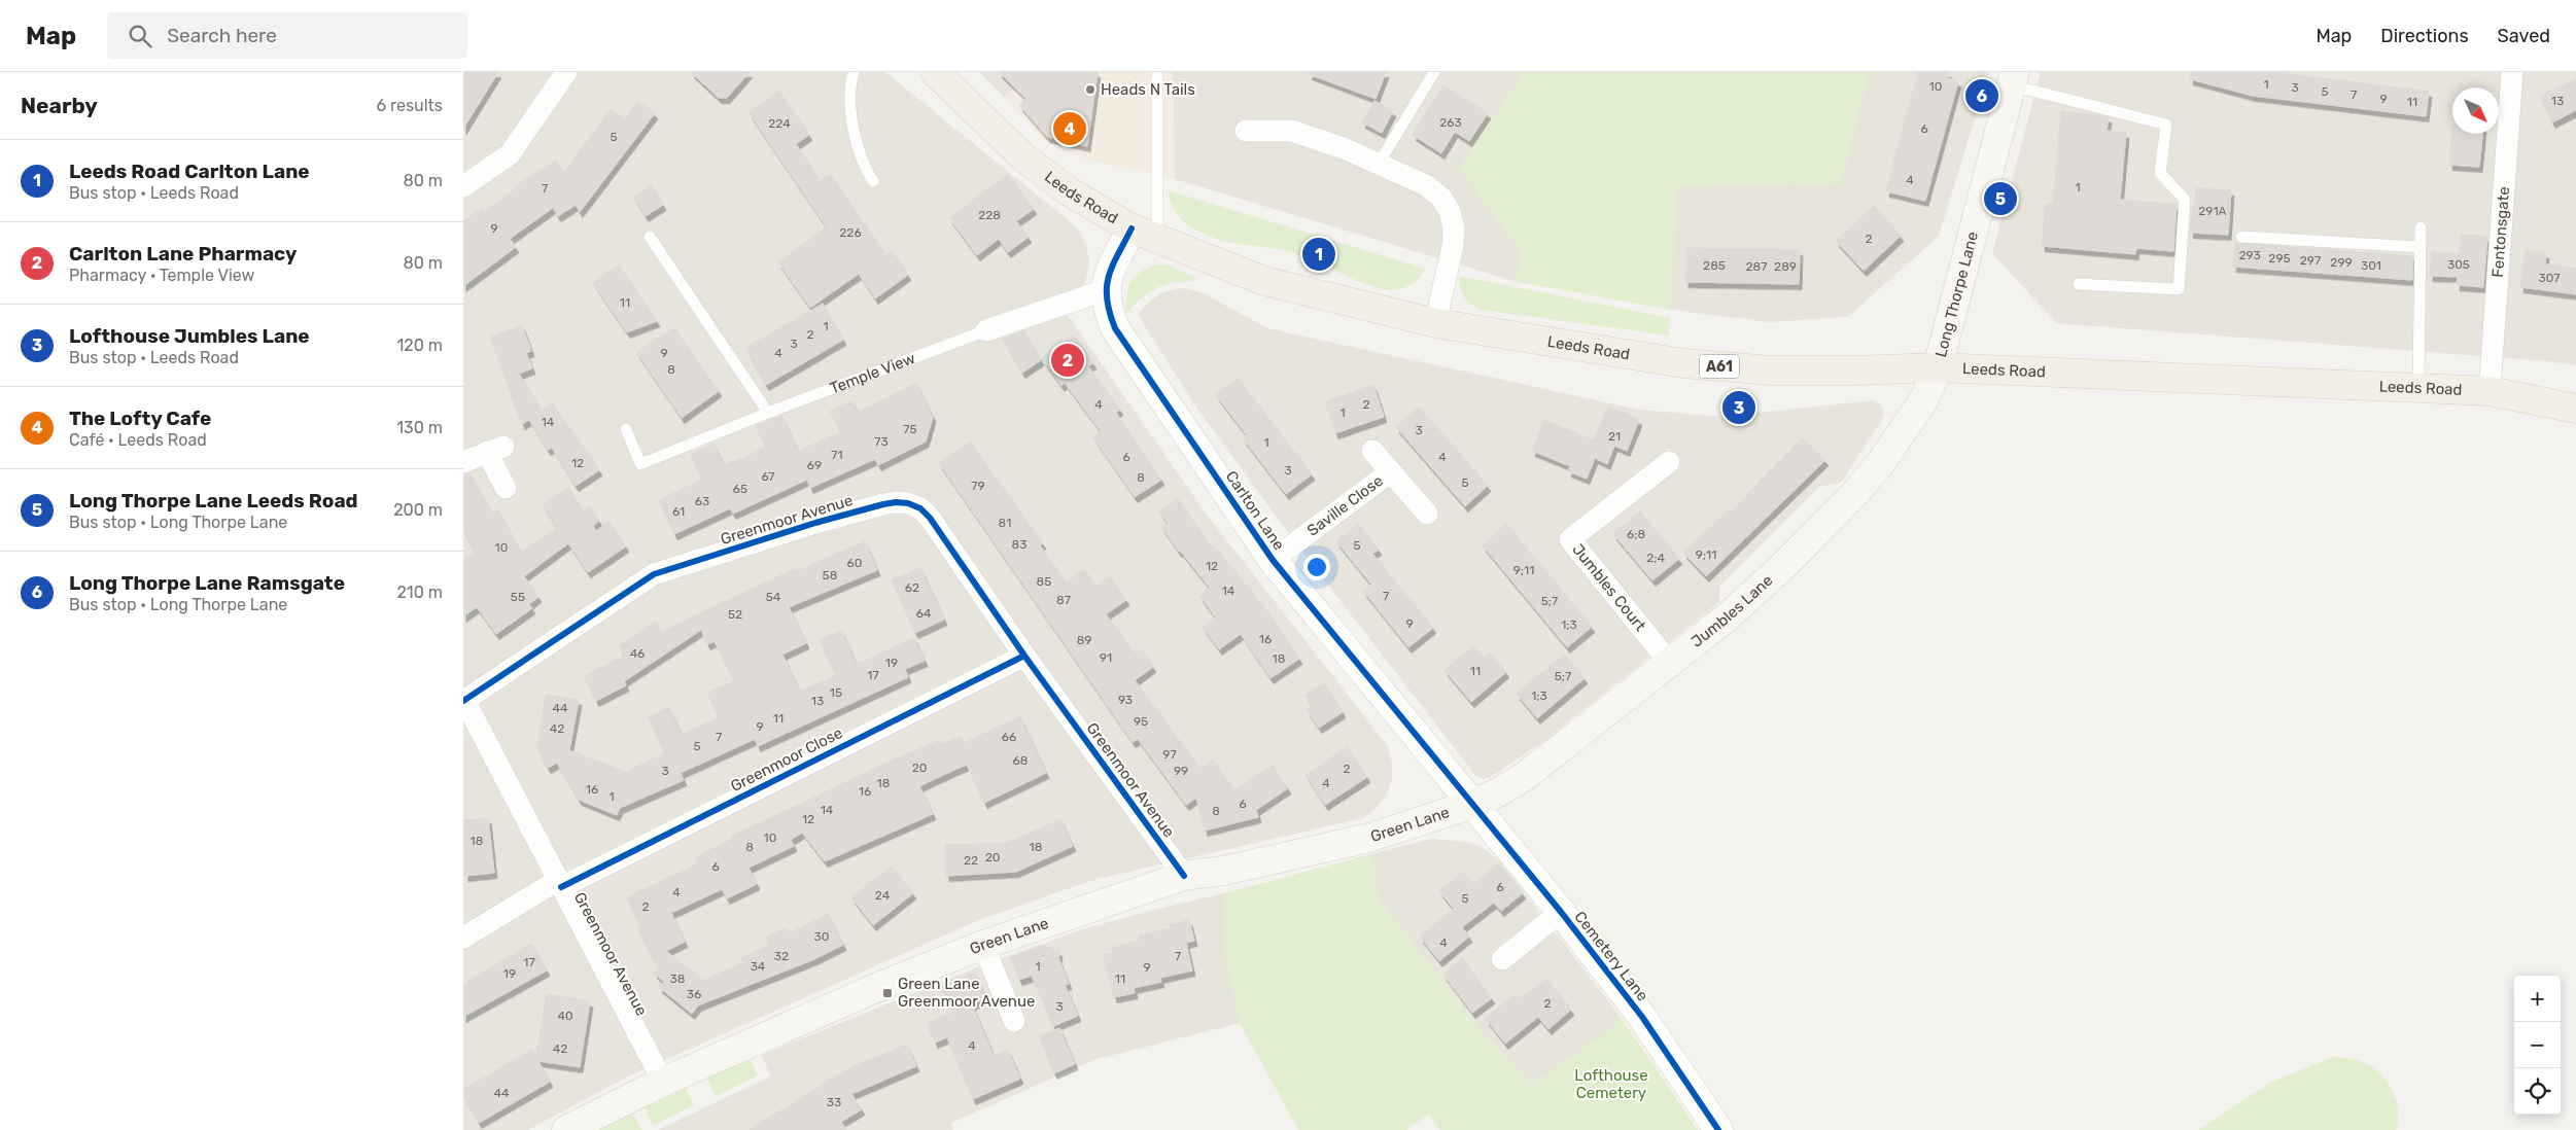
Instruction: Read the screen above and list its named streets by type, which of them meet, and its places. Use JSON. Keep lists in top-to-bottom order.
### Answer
{
  "streets": {
    "main road": [
      "Leeds Road",
      "Long Thorpe Lane",
      "A61",
      "Jumbles Lane",
      "Green Lane"
    ],
    "street": [
      "Fentonsgate",
      "Temple View",
      "Saville Close",
      "Carlton Lane",
      "Greenmoor Avenue",
      "Jumbles Court",
      "Greenmoor Close",
      "Cemetery Lane"
    ]
  },
  "crossings": [
    ["Leeds Road", "Fentonsgate"],
    ["Leeds Road", "Long Thorpe Lane"],
    ["Leeds Road", "Jumbles Lane"],
    ["Long Thorpe Lane", "Jumbles Lane"],
    ["Temple View", "Carlton Lane"],
    ["Saville Close", "Carlton Lane"],
    ["Carlton Lane", "Jumbles Lane"],
    ["Carlton Lane", "Green Lane"],
    ["Carlton Lane", "Cemetery Lane"],
    ["Greenmoor Avenue", "Greenmoor Close"],
    ["Greenmoor Avenue", "Green Lane"],
    ["Jumbles Court", "Jumbles Lane"],
    ["Jumbles Lane", "Green Lane"],
    ["Jumbles Lane", "Cemetery Lane"],
    ["Green Lane", "Cemetery Lane"]
  ],
  "parks": ["Lofthouse Cemetery"],
  "places": {
    "other": ["Heads N Tails"],
    "transit": ["Green Lane Greenmoor Avenue"]
  },
  "house_numbers": [
    "1",
    "10",
    "3",
    "5",
    "7",
    "9",
    "13",
    "11",
    "263",
    "224",
    "6",
    "5",
    "4",
    "1",
    "7",
    "291A",
    "228",
    "9",
    "226",
    "2",
    "293",
    "295",
    "297",
    "299",
    "305",
    "285",
    "301",
    "287",
    "289",
    "307",
    "11",
    "1",
    "2",
    "3",
    "9",
    "4",
    "8",
    "4",
    "2",
    "1",
    "14",
    "75",
    "3",
    "21",
    "73",
    "1",
    "71",
    "6",
    "4",
    "12",
    "69",
    "3",
    "67",
    "8",
    "5",
    "79",
    "65",
    "63",
    "61",
    "81",
    "6;8",
    "83",
    "5",
    "10",
    "9;11",
    "2;4",
    "60",
    "12",
    "9;11",
    "58",
    "85",
    "62",
    "14",
    "7",
    "55",
    "54",
    "87",
    "5;7",
    "64",
    "52",
    "9",
    "1;3",
    "16",
    "89",
    "46",
    "91",
    "18",
    "19",
    "11",
    "17",
    "5;7",
    "15",
    "1;3",
    "93",
    "13",
    "44",
    "11",
    "95",
    "9",
    "42",
    "7",
    "66",
    "5",
    "97",
    "68",
    "20",
    "2",
    "3",
    "99",
    "18",
    "4",
    "16",
    "16",
    "1",
    "6",
    "14",
    "8",
    "12",
    "10",
    "18",
    "8",
    "18",
    "20",
    "22",
    "6",
    "6",
    "4",
    "24",
    "5",
    "2",
    "30",
    "4",
    "32",
    "7",
    "17",
    "34",
    "1",
    "9",
    "19",
    "38",
    "11",
    "36",
    "2",
    "3",
    "40",
    "4",
    "42",
    "44",
    "33"
  ],
  "north": "bottom right",
  "page": {
    "header": "Map",
    "search": "Search here",
    "nav": ["Map", "Directions", "Saved"],
    "heading": ["Nearby", "6 results"],
    "pins": [
      "6",
      "4",
      "5",
      "1",
      "2",
      "3"
    ],
    "list": [
      {
        "mark": "1",
        "name": "Leeds Road Carlton Lane",
        "note": "Bus stop · Leeds Road",
        "value": "80 m"
      },
      {
        "mark": "2",
        "name": "Carlton Lane Pharmacy",
        "note": "Pharmacy · Temple View",
        "value": "80 m"
      },
      {
        "mark": "3",
        "name": "Lofthouse Jumbles Lane",
        "note": "Bus stop · Leeds Road",
        "value": "120 m"
      },
      {
        "mark": "4",
        "name": "The Lofty Cafe",
        "note": "Café · Leeds Road",
        "value": "130 m"
      },
      {
        "mark": "5",
        "name": "Long Thorpe Lane Leeds Road",
        "note": "Bus stop · Long Thorpe Lane",
        "value": "200 m"
      },
      {
        "mark": "6",
        "name": "Long Thorpe Lane Ramsgate",
        "note": "Bus stop · Long Thorpe Lane",
        "value": "210 m"
      }
    ],
    "map_buttons": ["+", "−"]
  }
}
